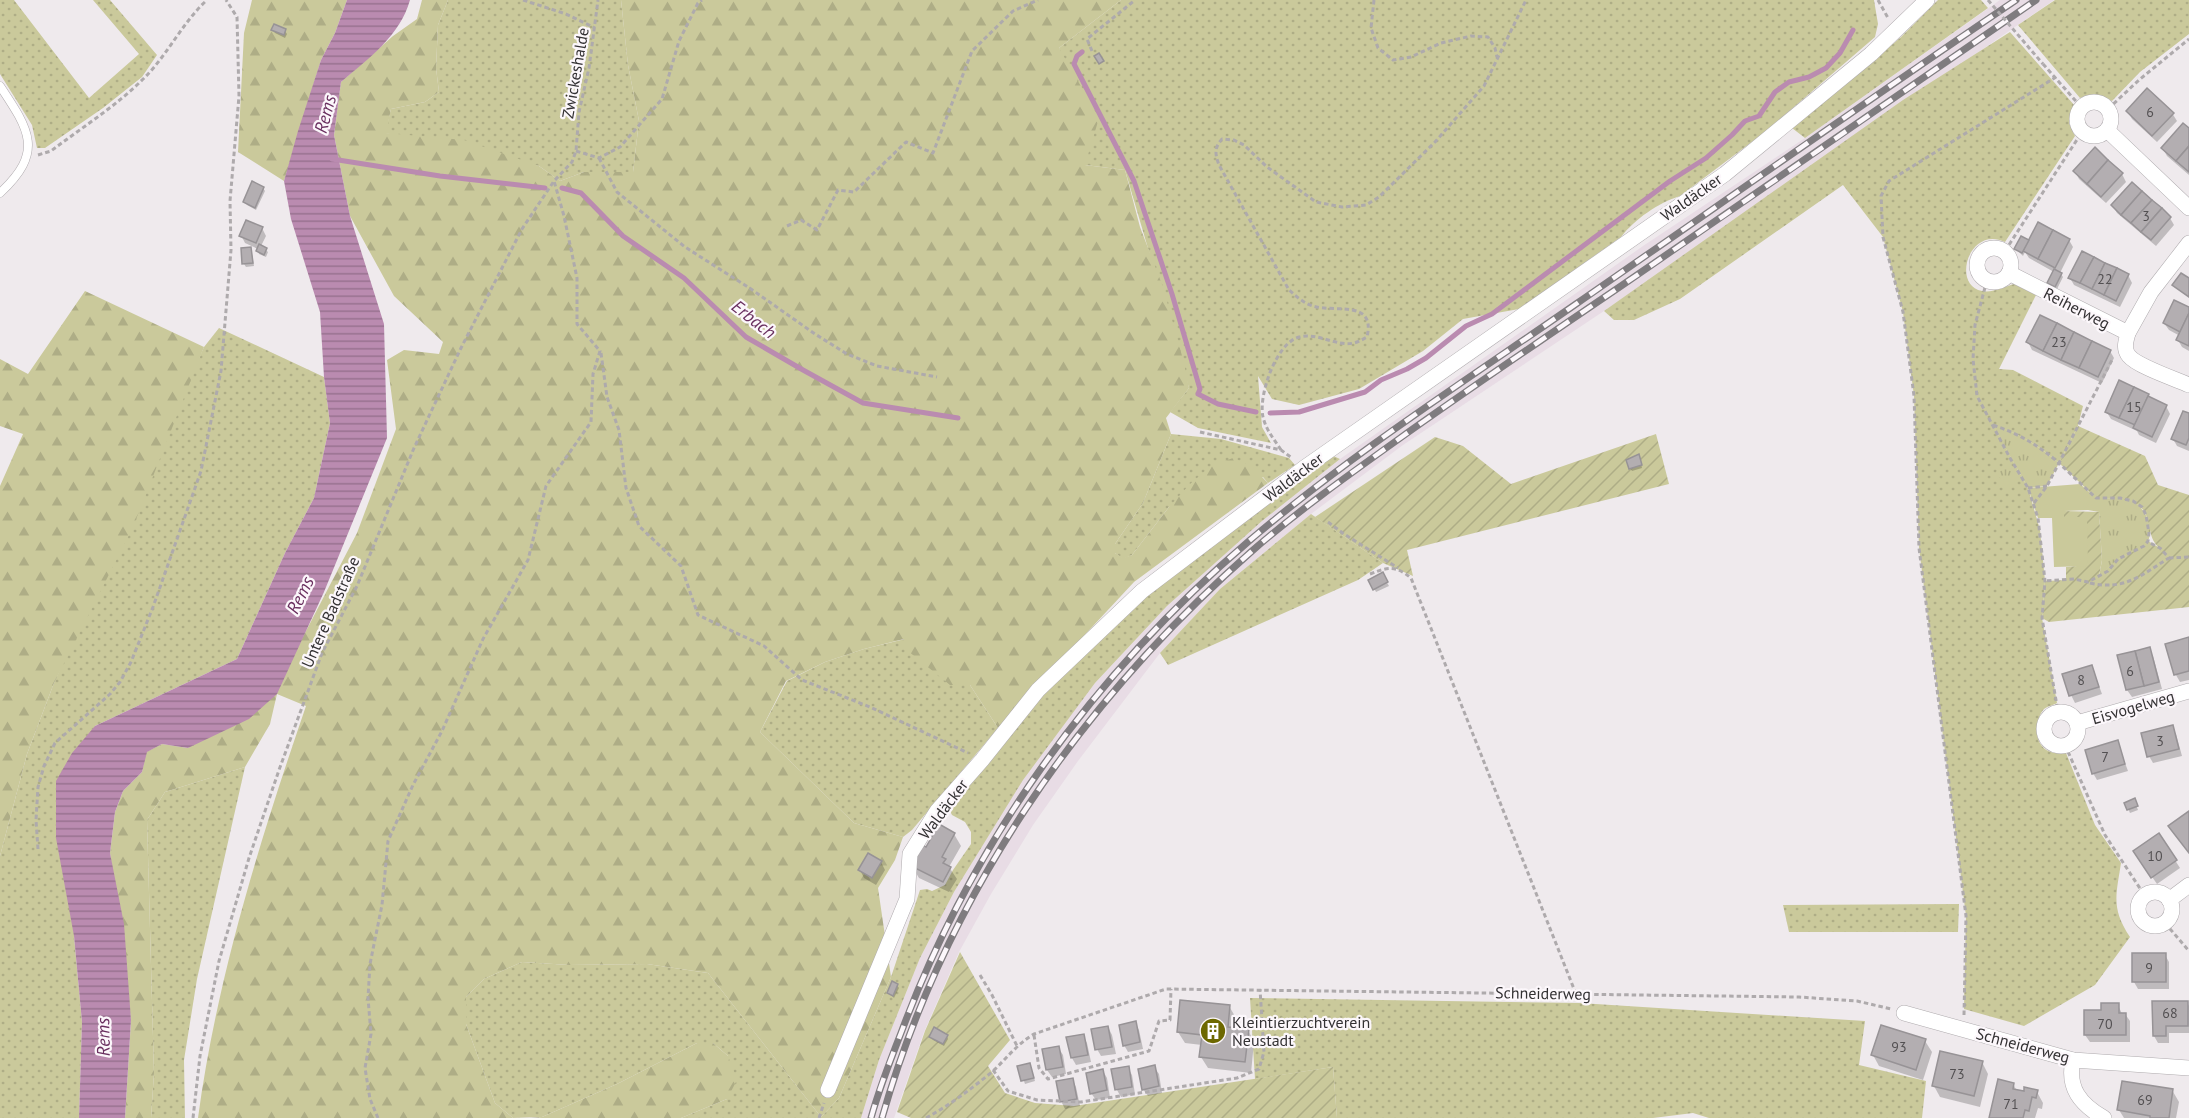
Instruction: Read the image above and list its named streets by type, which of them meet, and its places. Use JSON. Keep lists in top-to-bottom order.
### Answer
{
  "streets": {
    "street": [
      "Waldäcker",
      "Reiherweg",
      "Eisvogelweg",
      "Schneiderweg"
    ],
    "path": ["Zwickeshalde", "Untere Badstraße"]
  },
  "crossings": [
    ["Zwickeshalde", "Untere Badstraße"]
  ],
  "water": ["Rems", "Erbach"],
  "places": {
    "building": ["Kleintierzuchtverein Neustadt"]
  },
  "house_numbers": [
    "6",
    "3",
    "22",
    "23",
    "15",
    "6",
    "8",
    "3",
    "7",
    "10",
    "9",
    "68",
    "70",
    "93",
    "73",
    "69",
    "71"
  ]
}
